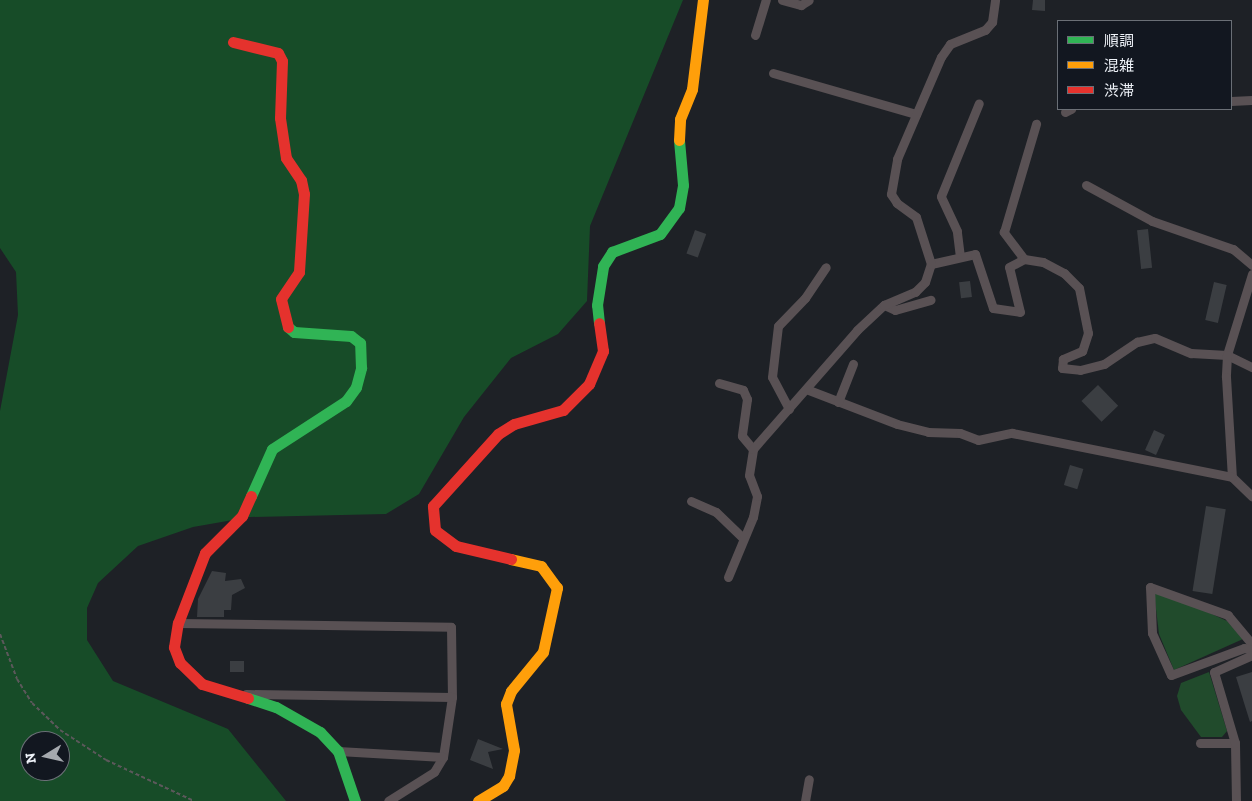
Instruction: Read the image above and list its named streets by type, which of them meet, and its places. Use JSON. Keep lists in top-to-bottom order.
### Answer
{
  "legend": ["順調", "混雑", "渋滞"],
  "north": "left"
}
